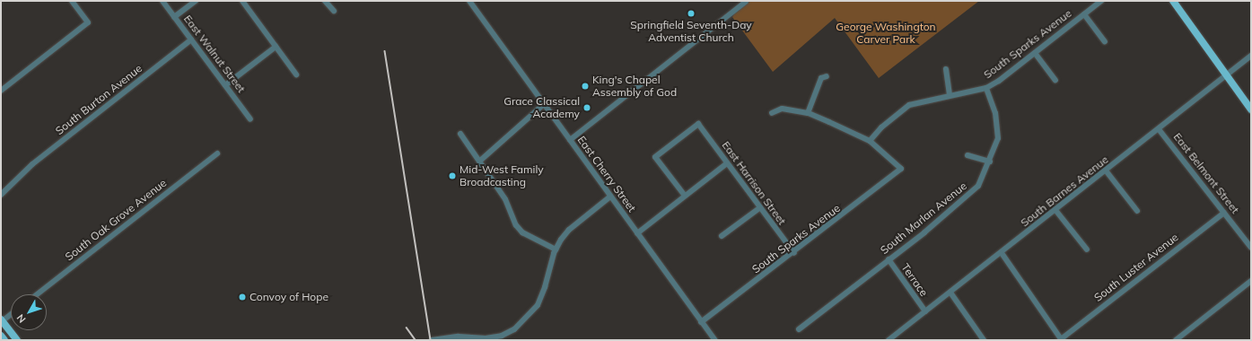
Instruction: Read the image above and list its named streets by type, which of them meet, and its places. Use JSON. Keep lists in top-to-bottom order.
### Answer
{
  "streets": {
    "street": [
      "South Sparks Avenue",
      "East Walnut Street",
      "South Burton Avenue",
      "East Belmont Street",
      "East Cherry Street",
      "East Harrison Street",
      "South Barnes Avenue",
      "South Marlan Avenue",
      "South Oak Grove Avenue",
      "South Luster Avenue",
      "Terrace"
    ]
  },
  "crossings": [
    ["South Sparks Avenue", "East Cherry Street"],
    ["South Sparks Avenue", "East Harrison Street"],
    ["South Sparks Avenue", "South Marlan Avenue"],
    ["East Walnut Street", "South Burton Avenue"],
    ["East Belmont Street", "South Barnes Avenue"],
    ["East Belmont Street", "South Luster Avenue"],
    ["South Barnes Avenue", "Terrace"],
    ["South Marlan Avenue", "Terrace"]
  ],
  "parks": ["George Washington Carver Park"],
  "places": [
    "Springfield Seventh-Day Adventist Church",
    "King's Chapel Assembly of God",
    "Grace Classical Academy",
    "Mid-West Family Broadcasting",
    "Convoy of Hope"
  ],
  "north": "bottom left"
}
